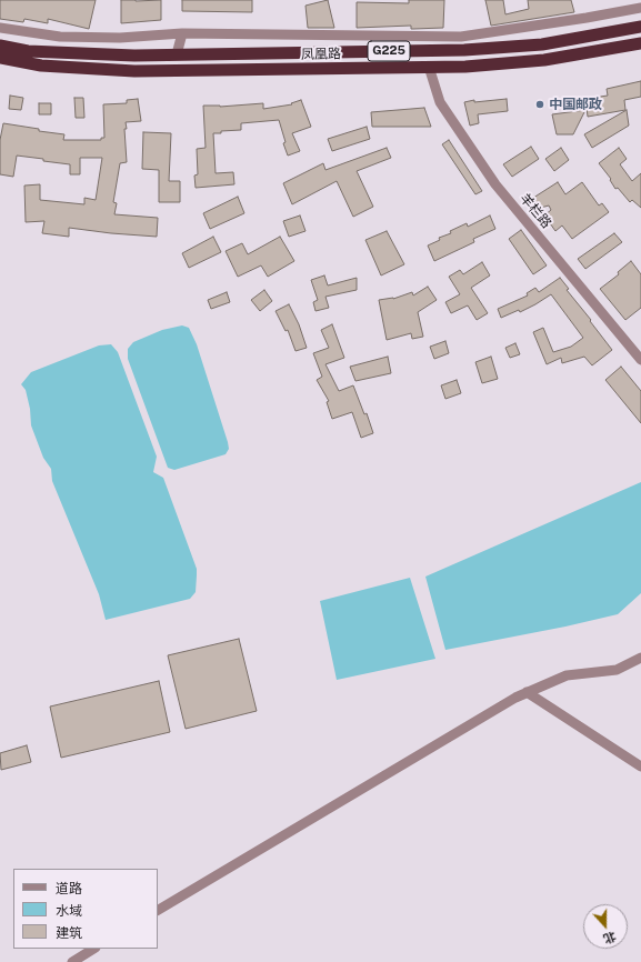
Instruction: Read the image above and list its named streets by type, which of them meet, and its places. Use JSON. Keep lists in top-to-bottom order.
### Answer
{
  "streets": {
    "highway": ["G225", "凤凰路"],
    "street": ["羊栏路"]
  },
  "crossings": [
    ["凤凰路", "羊栏路"]
  ],
  "places": ["中国邮政"],
  "legend": ["道路", "水域", "建筑"],
  "north": "bottom"
}
